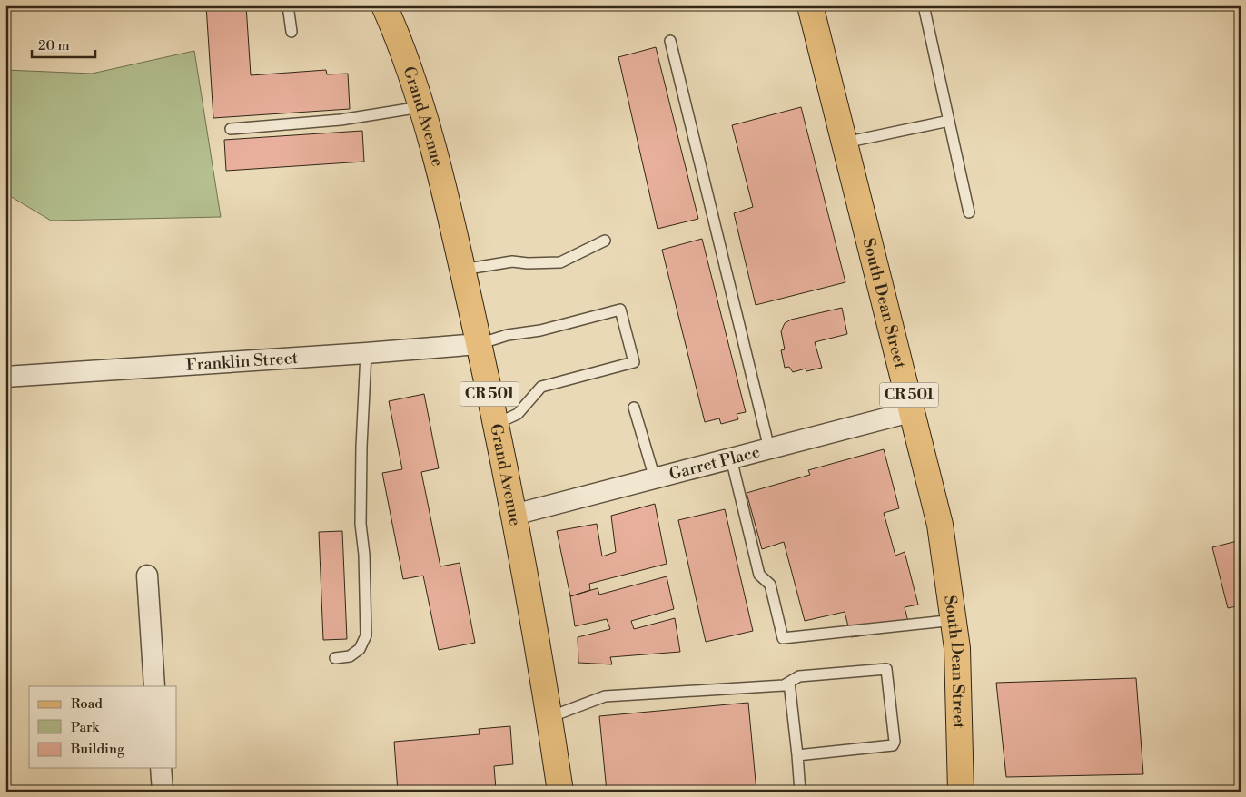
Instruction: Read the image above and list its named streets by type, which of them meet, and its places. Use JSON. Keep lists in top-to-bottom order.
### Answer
{
  "streets": {
    "main road": ["Grand Avenue", "South Dean Street", "CR 501"],
    "street": ["Franklin Street", "Garret Place"]
  },
  "crossings": [
    ["Grand Avenue", "Franklin Street"],
    ["Grand Avenue", "Garret Place"],
    ["South Dean Street", "Garret Place"]
  ],
  "legend": ["Road", "Park", "Building"],
  "scale_bar": "20 m"
}
